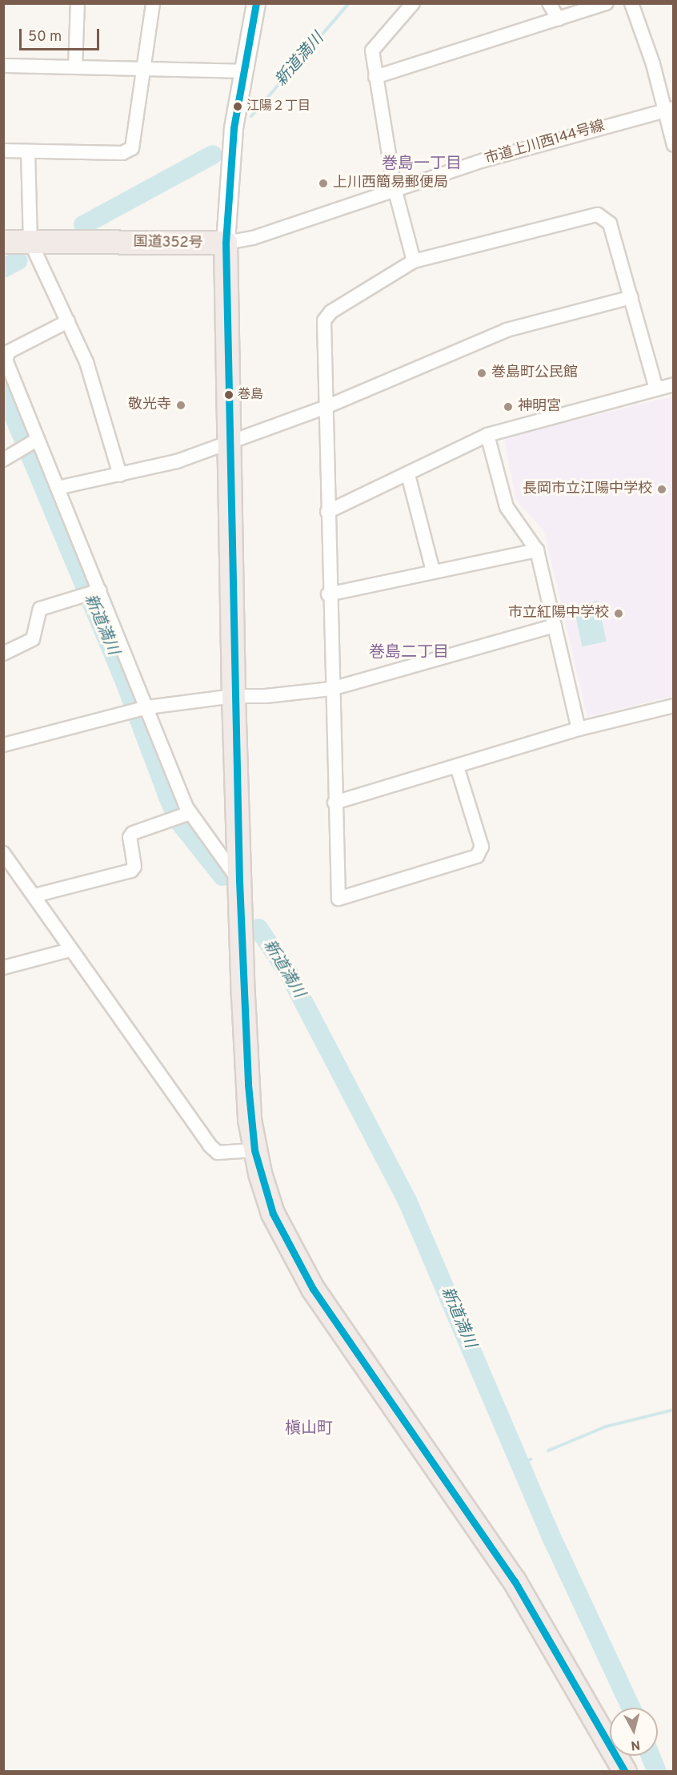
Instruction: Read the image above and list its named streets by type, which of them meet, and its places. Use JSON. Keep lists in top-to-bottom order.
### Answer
{
  "streets": {
    "highway": ["国道352号"],
    "street": ["市道上川西144号線"]
  },
  "crossings": [
    ["市道上川西144号線", "国道352号"]
  ],
  "districts": ["巻島一丁目", "巻島二丁目", "槇山町"],
  "water": ["新道満川"],
  "places": [
    "江陽２丁目",
    "上川西簡易郵便局",
    "巻島町公民館",
    "巻島",
    "敬光寺",
    "神明宮",
    "長岡市立江陽中学校",
    "市立紅陽中学校"
  ],
  "scale_bar": "50 m",
  "north": "bottom"
}
